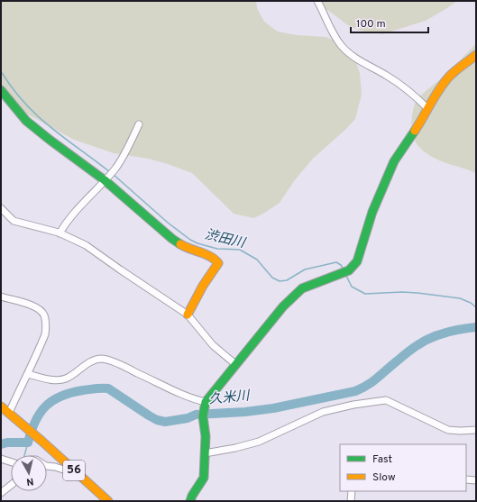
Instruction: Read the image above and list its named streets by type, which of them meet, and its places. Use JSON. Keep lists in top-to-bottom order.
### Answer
{
  "streets": {
    "street": ["56"]
  },
  "water": ["渋田川", "久米川"],
  "legend": ["Fast", "Slow"],
  "scale_bar": "100 m",
  "north": "bottom"
}
